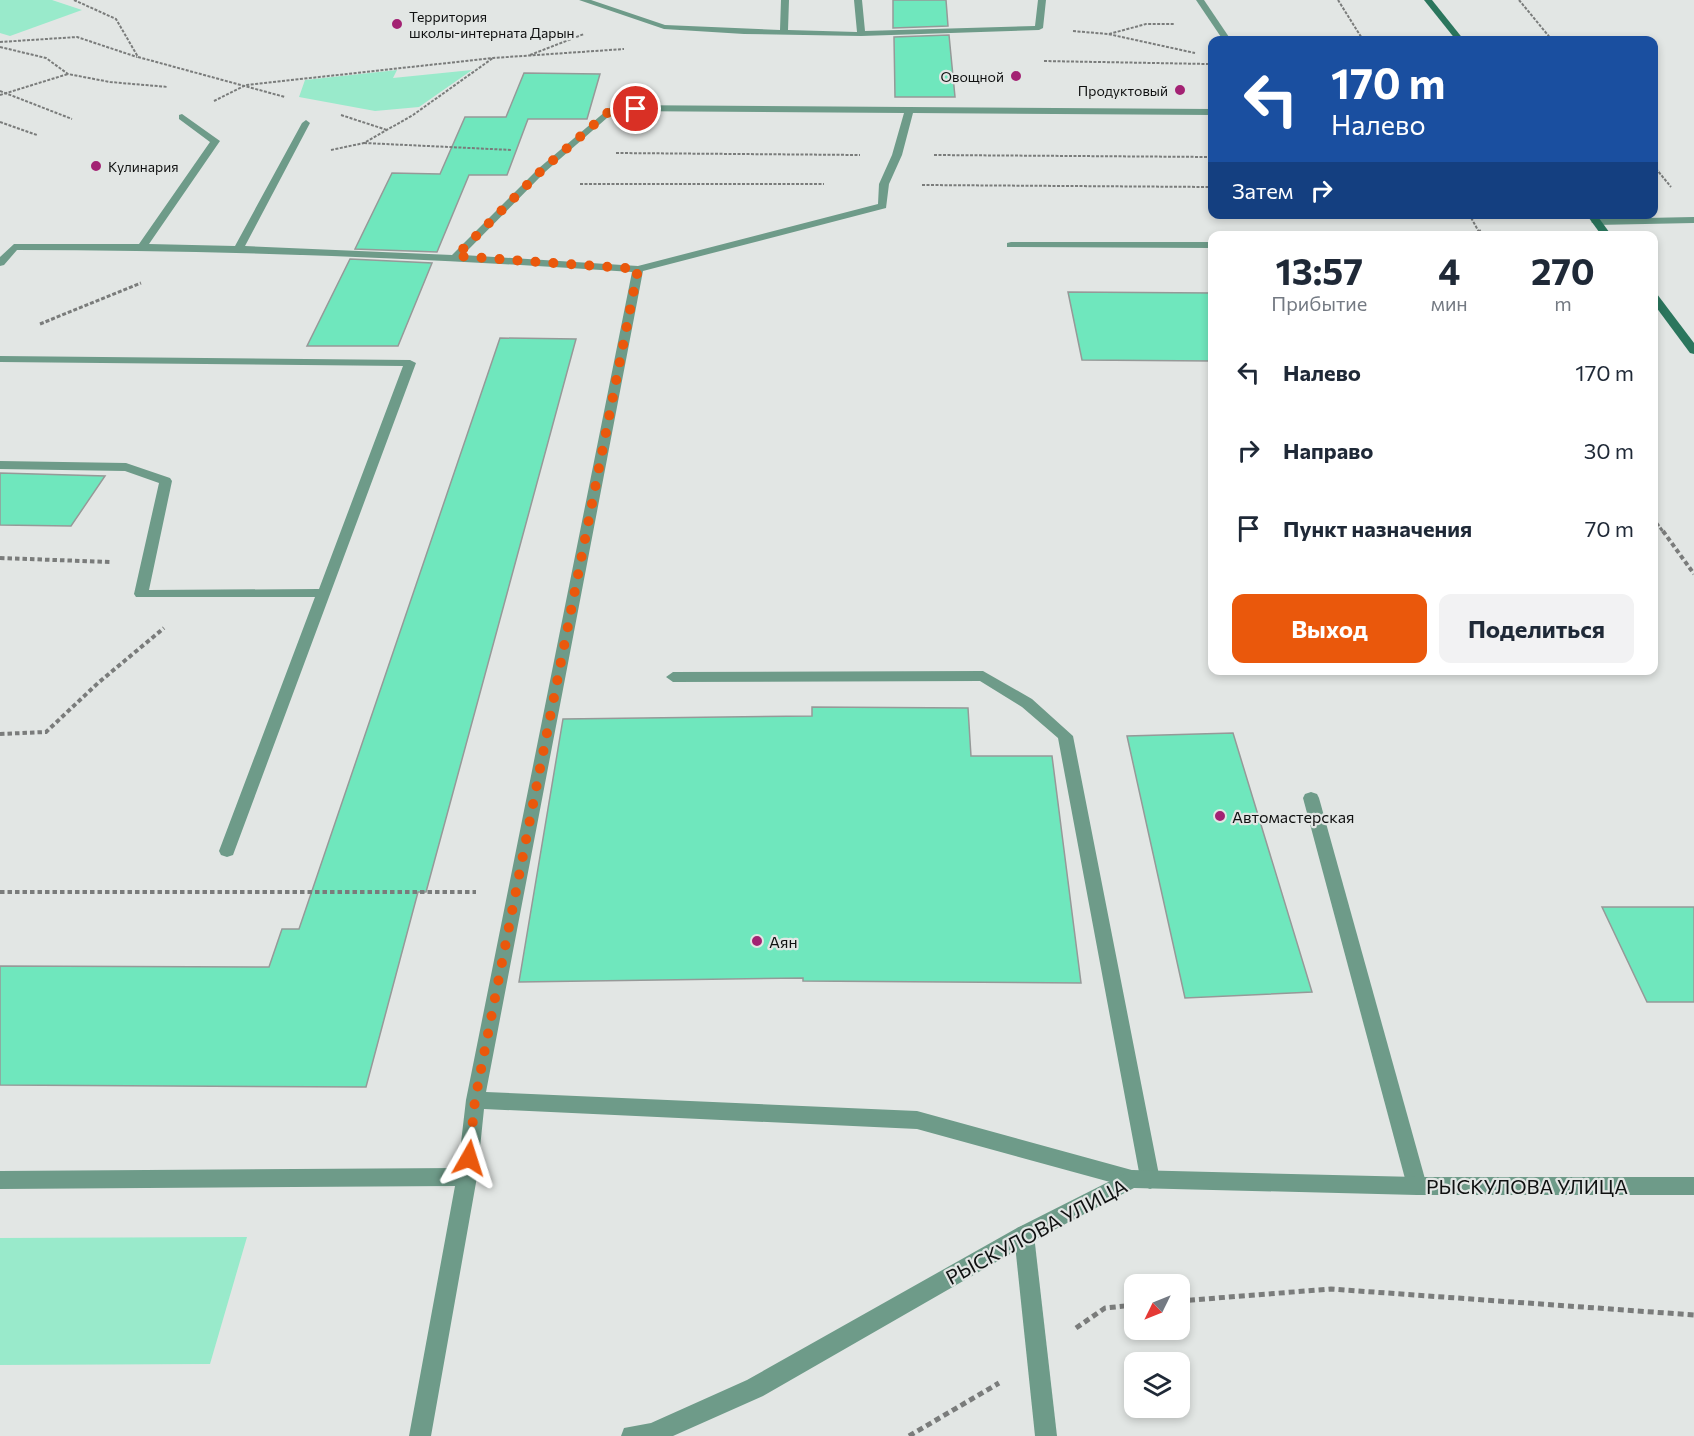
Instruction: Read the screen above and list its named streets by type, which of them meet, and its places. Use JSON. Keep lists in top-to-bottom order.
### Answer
{
  "streets": {
    "street": ["РЫСКУЛОВА УЛИЦА"]
  },
  "places": [
    "Территория школы-интерната Дарын",
    "Овощной",
    "Продуктовый",
    "Кулинария",
    "Автомастерская",
    "Аян"
  ],
  "north": "bottom left",
  "page": {
    "turn": ["170 m", "Налево"],
    "then": "Затем",
    "eta": [
      "13:57",
      "Прибытие",
      "4",
      "мин",
      "270",
      "m"
    ],
    "list": [
      {
        "name": "Налево",
        "value": "170 m"
      },
      {
        "name": "Направо",
        "value": "30 m"
      },
      {
        "name": "Пункт назначения",
        "value": "70 m"
      }
    ],
    "buttons": ["Выход", "Поделиться"]
  }
}
